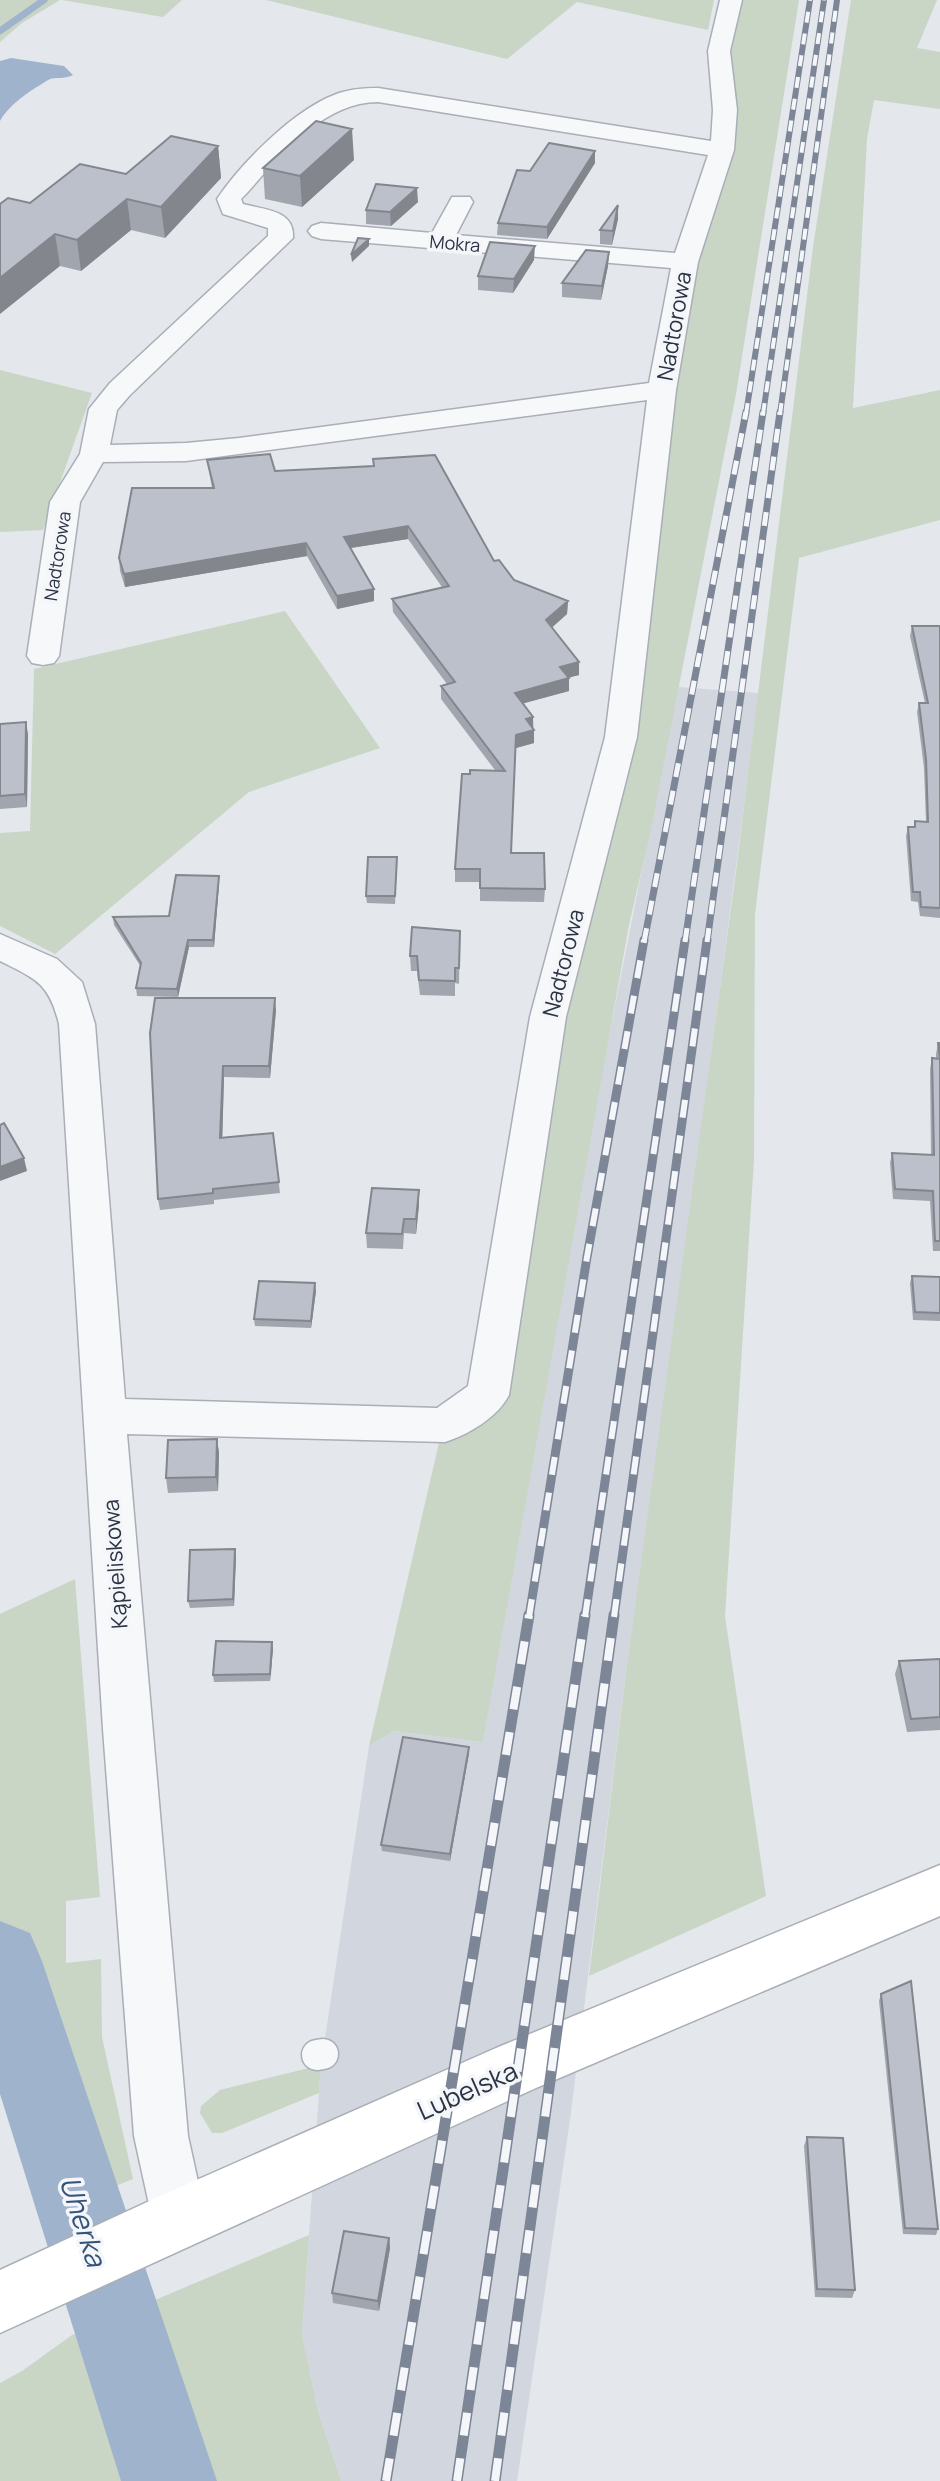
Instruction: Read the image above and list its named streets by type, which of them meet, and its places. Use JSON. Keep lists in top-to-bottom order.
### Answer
{
  "streets": {
    "main road": ["Lubelska"],
    "street": ["Mokra", "Nadtorowa", "Kąpieliskowa"]
  },
  "crossings": [
    ["Mokra", "Nadtorowa"],
    ["Nadtorowa", "Kąpieliskowa"],
    ["Kąpieliskowa", "Lubelska"]
  ],
  "water": ["Uherka"]
}
